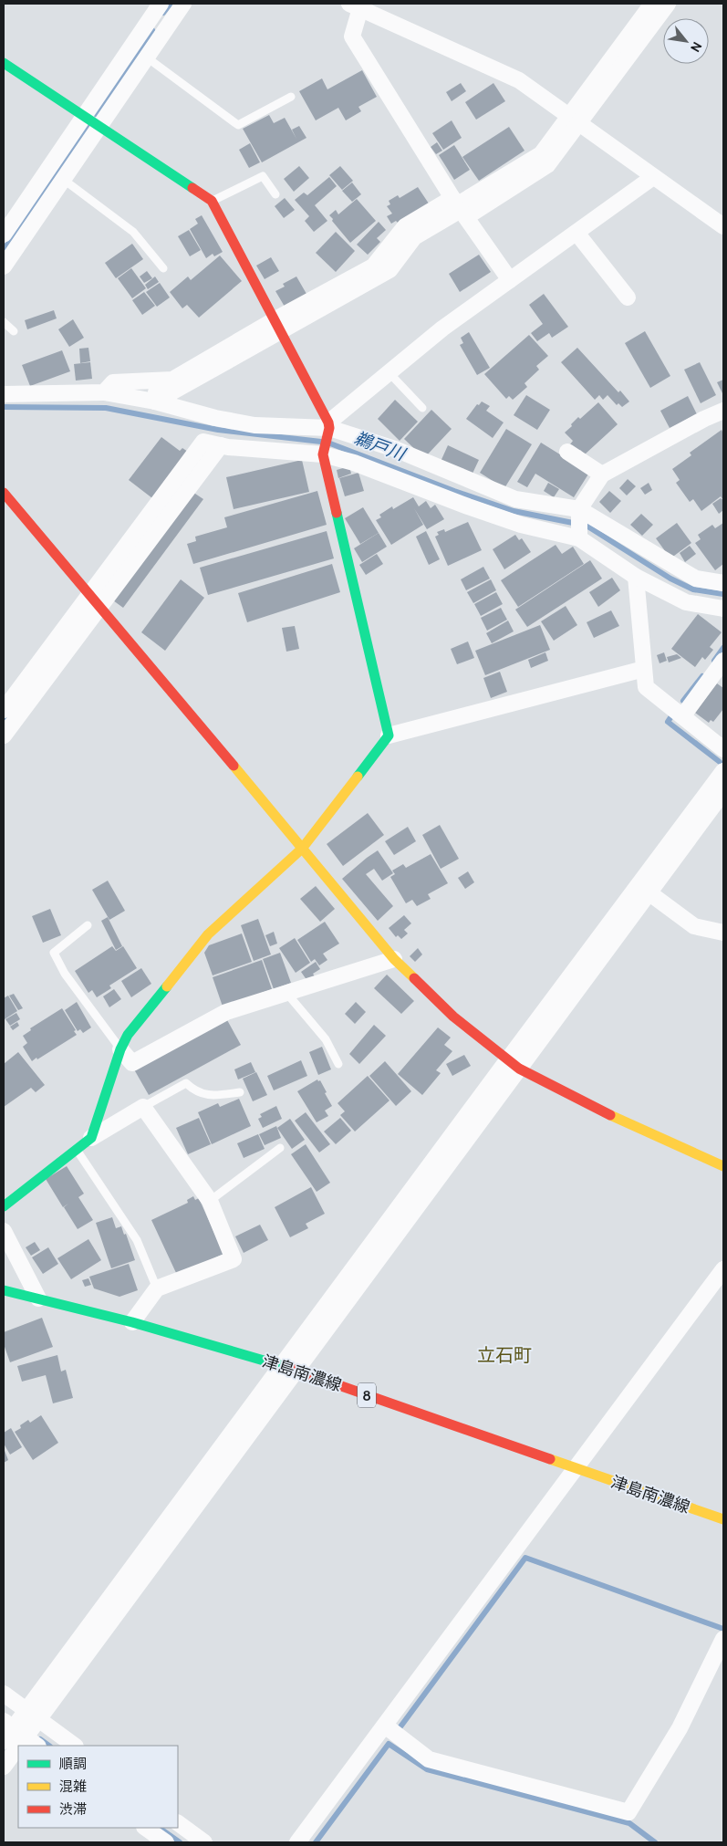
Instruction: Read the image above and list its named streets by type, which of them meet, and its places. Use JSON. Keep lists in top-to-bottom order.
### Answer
{
  "streets": {
    "street": ["津島南濃線", "8"]
  },
  "districts": ["立石町"],
  "water": ["鵜戸川"],
  "legend": ["順調", "混雑", "渋滞"],
  "north": "bottom right"
}
